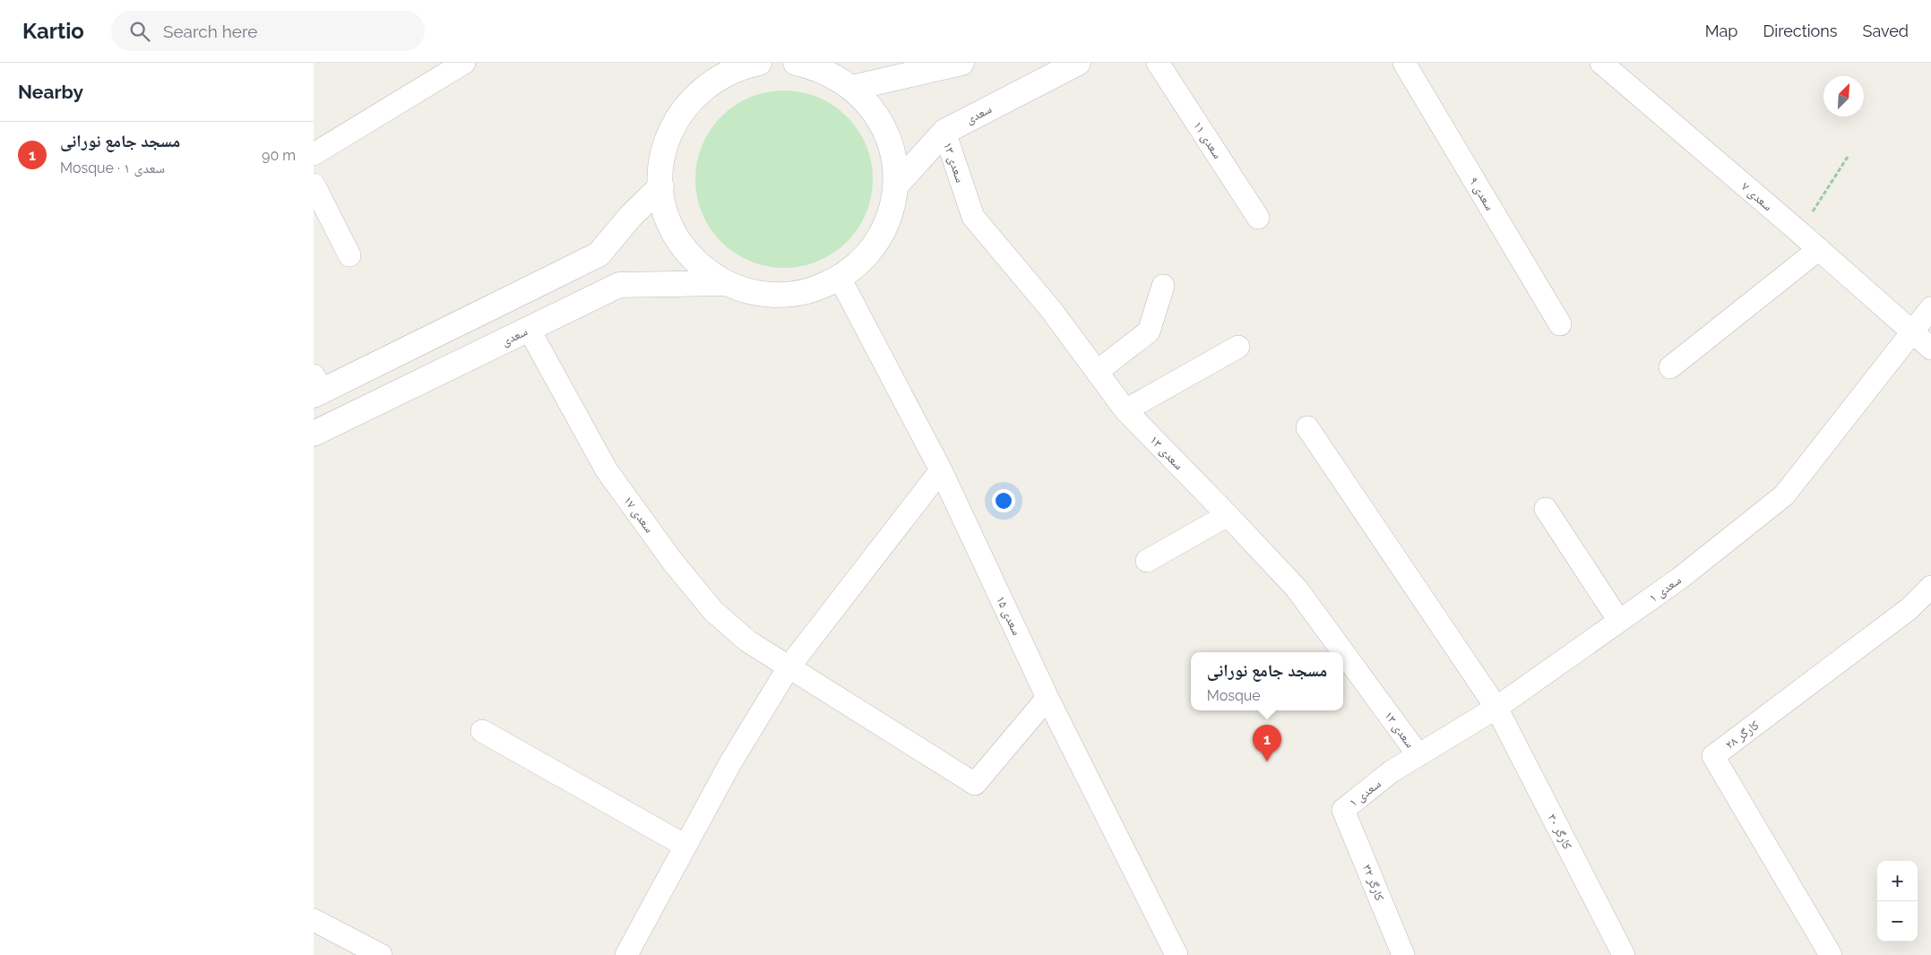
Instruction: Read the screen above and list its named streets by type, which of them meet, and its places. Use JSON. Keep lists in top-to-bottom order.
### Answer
{
  "streets": {
    "main road": ["سعدی"],
    "street": [
      "سعدی ۱۱",
      "سعدی ۱۳",
      "سعدی ۹",
      "سعدی ۷",
      "سعدی ۱۷",
      "سعدی ۱",
      "سعدی ۱۵",
      "کارگر ۲۸",
      "کارگر ۳۰",
      "کارگر ۳۲"
    ]
  },
  "crossings": [
    ["سعدی", "سعدی ۱۳"],
    ["سعدی", "سعدی ۱۷"],
    ["سعدی ۱۳", "سعدی ۱"],
    ["سعدی ۷", "سعدی ۱"],
    ["سعدی ۱۷", "سعدی ۱۵"],
    ["سعدی ۱", "کارگر ۳۰"],
    ["سعدی ۱", "کارگر ۳۲"]
  ],
  "north": "top right",
  "page": {
    "header": "Kartio",
    "search": "Search here",
    "nav": ["Map", "Directions", "Saved"],
    "heading": "Nearby",
    "list": [
      {
        "mark": "1",
        "name": "مسجد جامع نورانی",
        "note": "Mosque · سعدی ۱",
        "value": "90 m"
      }
    ],
    "popup": ["مسجد جامع نورانی", "Mosque"],
    "pins": "1",
    "map_buttons": ["+", "−"]
  }
}
